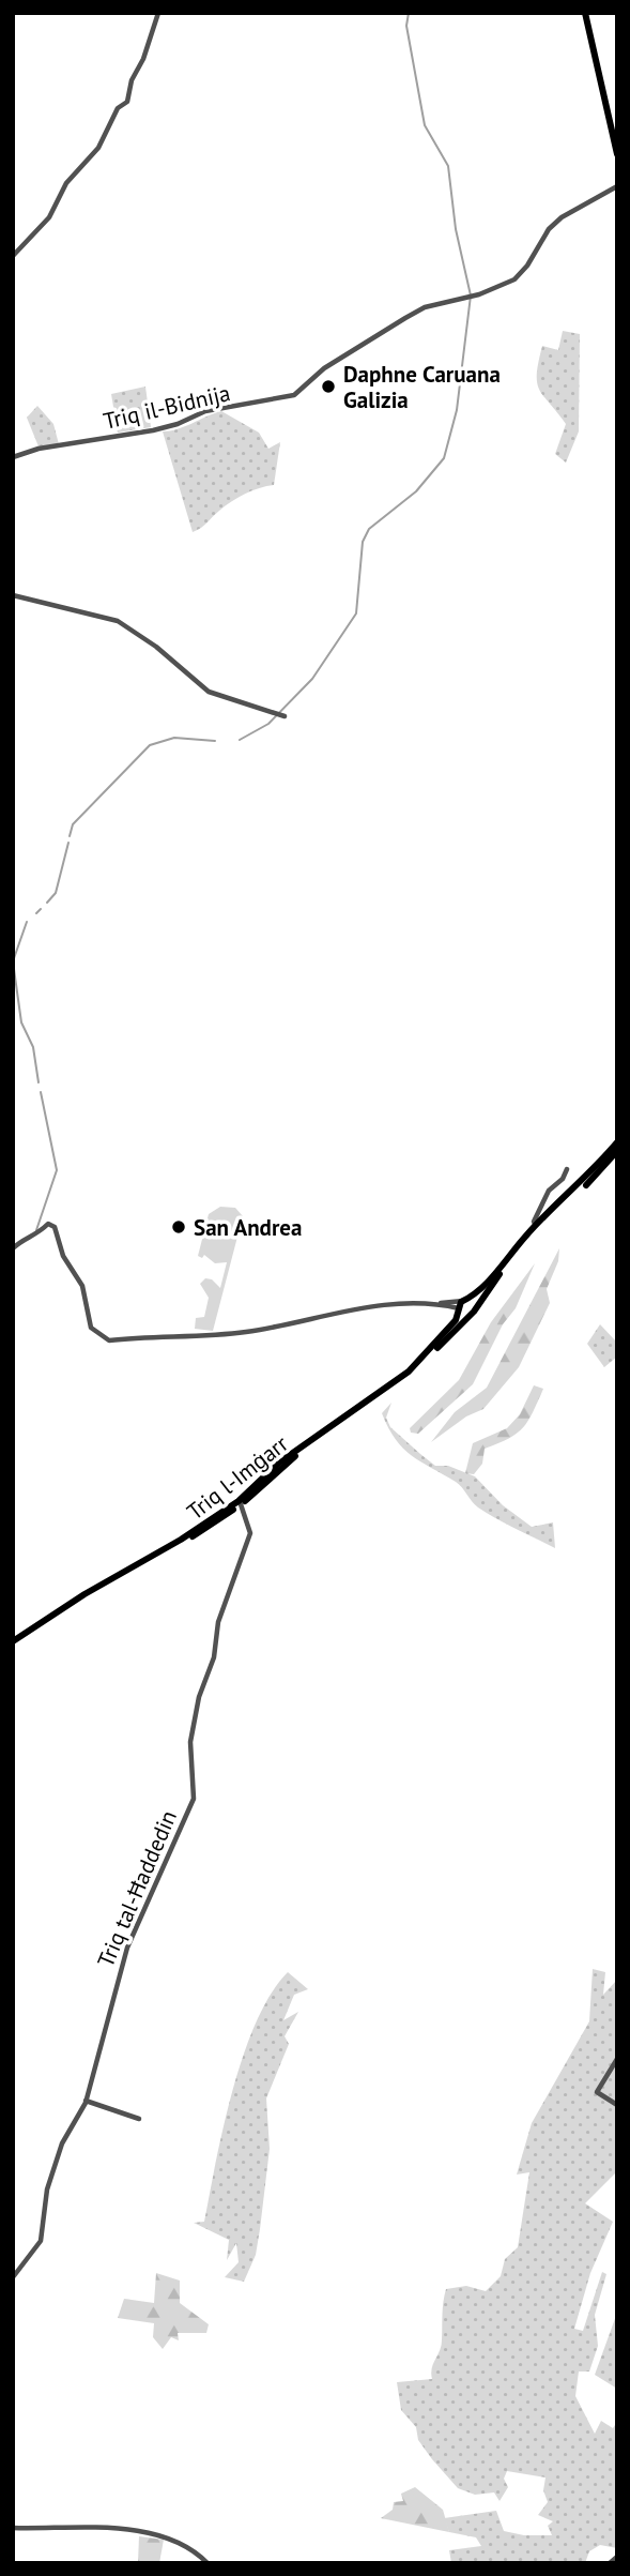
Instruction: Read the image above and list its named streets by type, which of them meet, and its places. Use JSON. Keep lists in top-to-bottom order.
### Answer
{
  "streets": {
    "main road": ["Triq l-Imġarr"],
    "street": ["Triq il-Bidnija", "Triq tal-Ħaddedin"]
  },
  "crossings": [
    ["Triq l-Imġarr", "Triq tal-Ħaddedin"]
  ],
  "places": ["Daphne Caruana Galizia", "San Andrea"]
}
